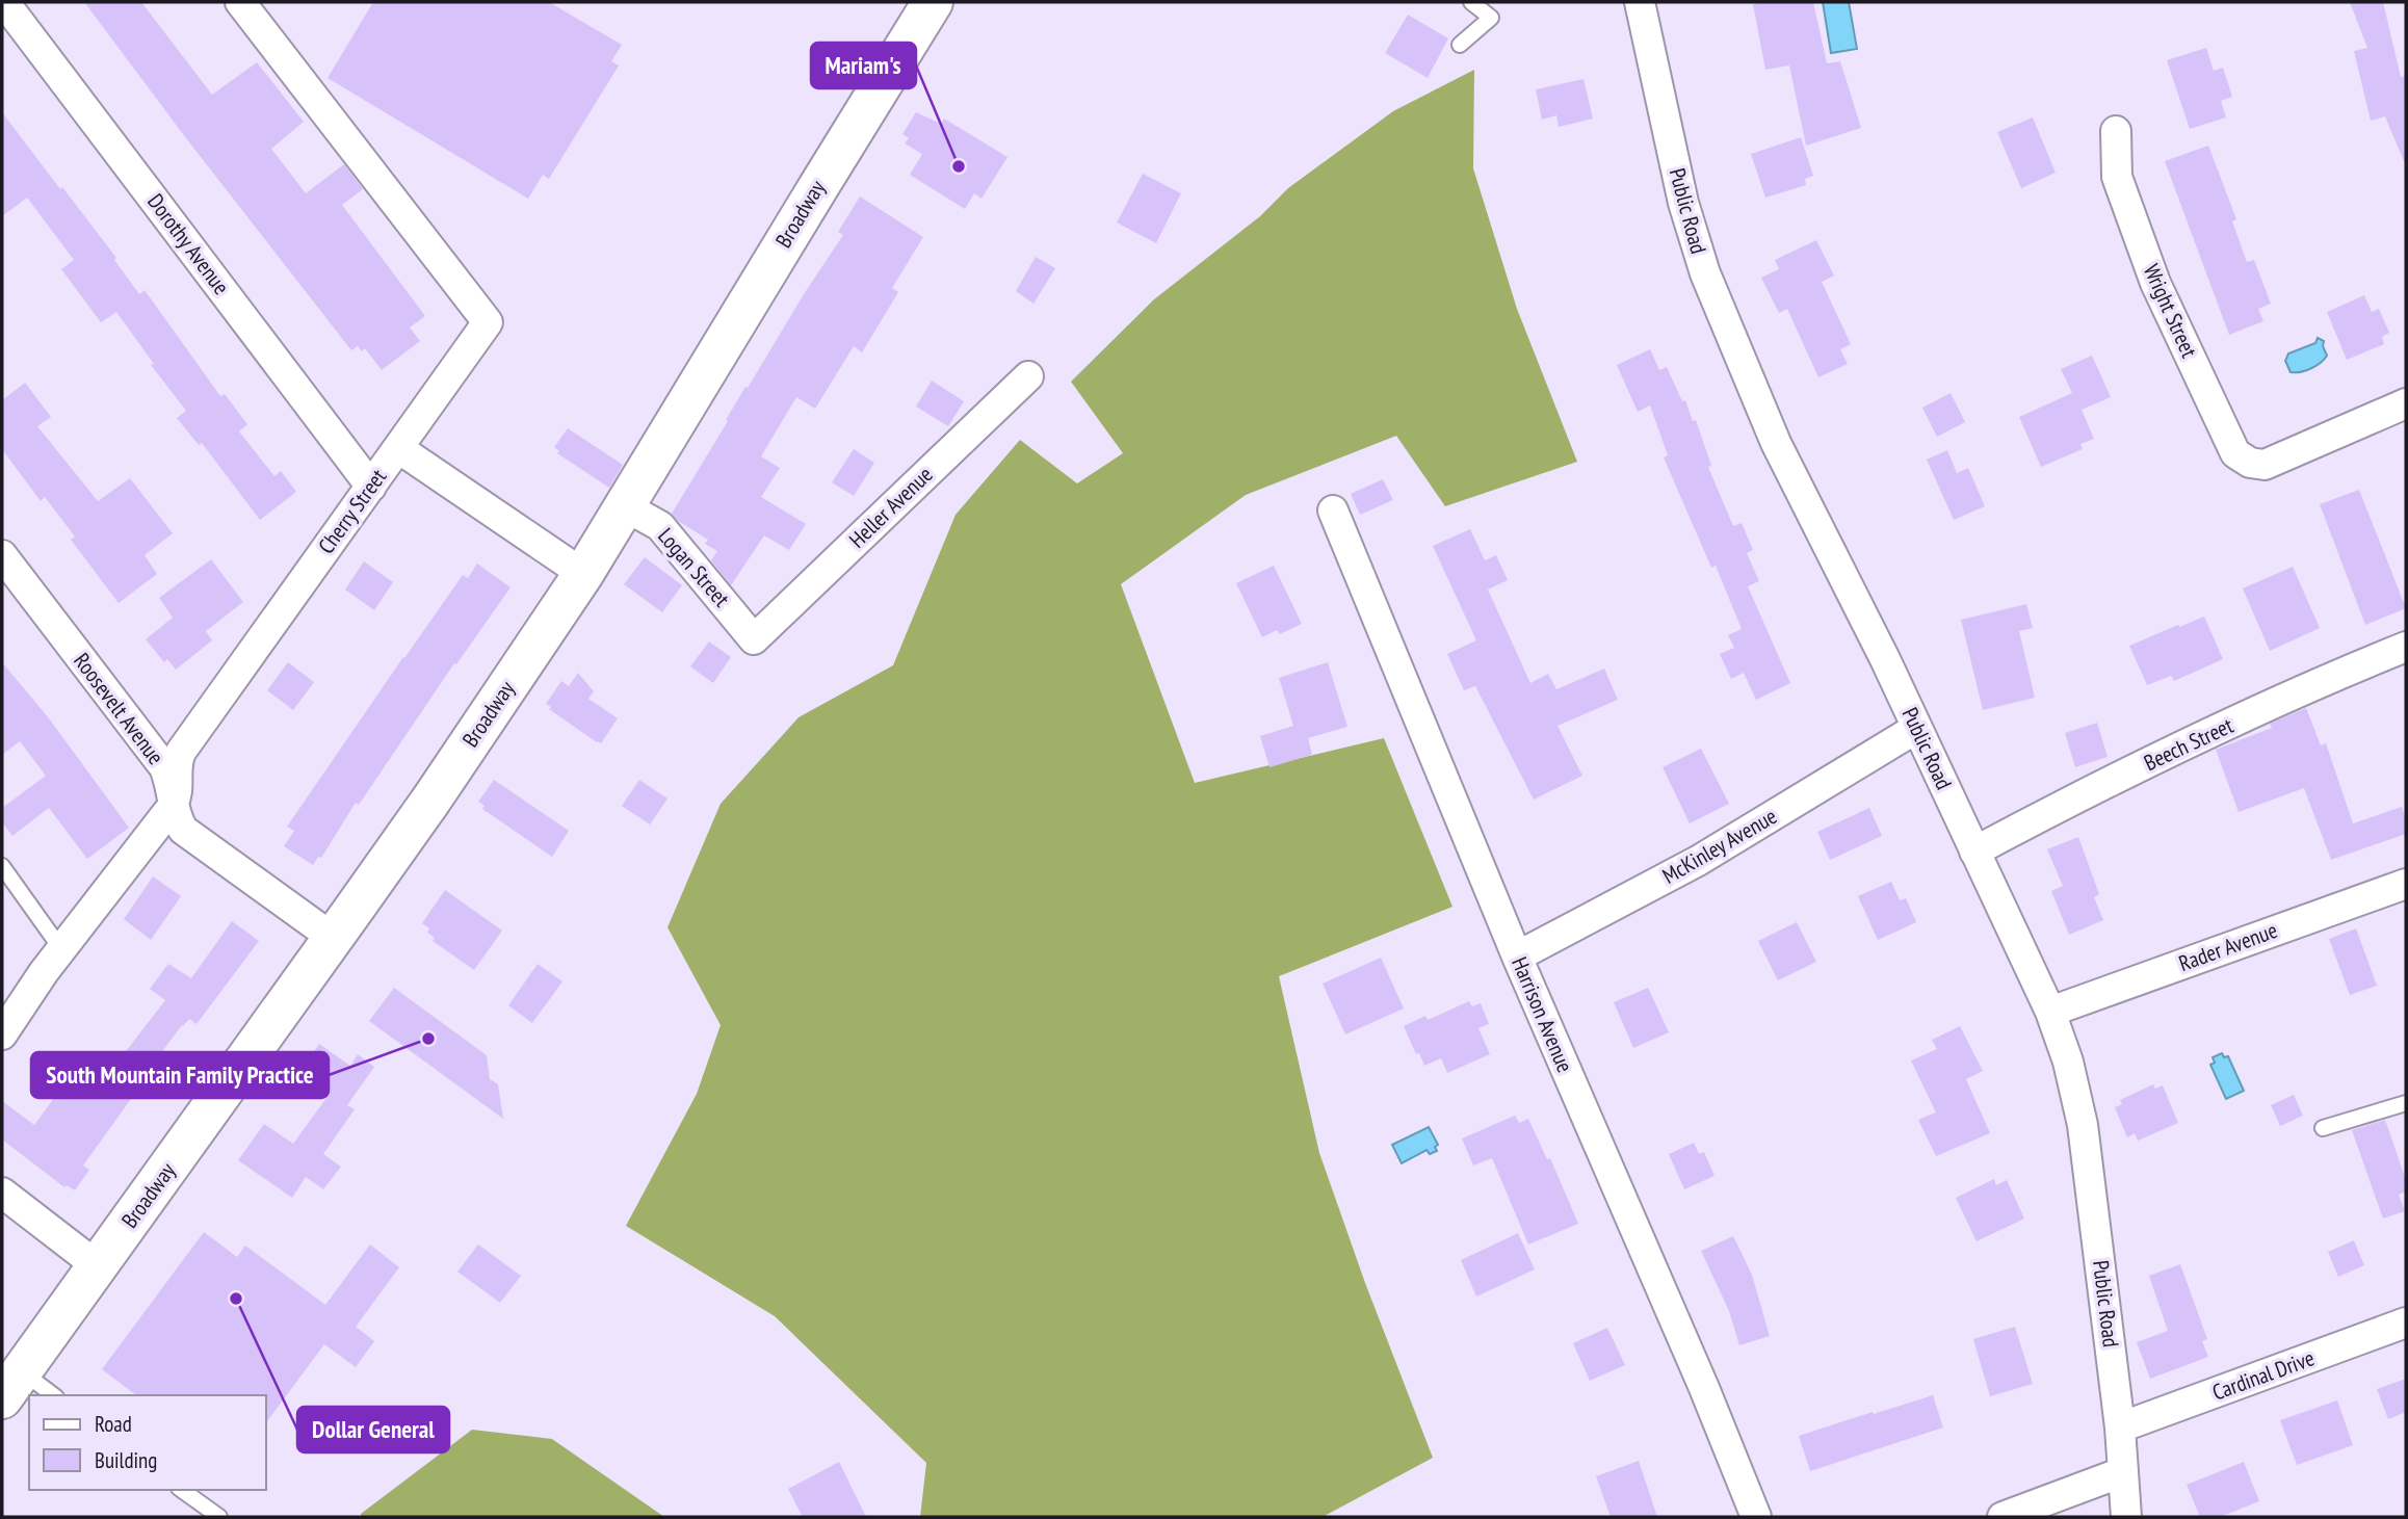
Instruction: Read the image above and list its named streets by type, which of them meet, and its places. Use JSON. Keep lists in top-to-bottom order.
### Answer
{
  "streets": {
    "main road": ["Broadway"],
    "street": [
      "Public Road",
      "Dorothy Avenue",
      "Wright Street",
      "Heller Avenue",
      "Cherry Street",
      "Logan Street",
      "Roosevelt Avenue",
      "Beech Street",
      "McKinley Avenue",
      "Rader Avenue",
      "Harrison Avenue",
      "Cardinal Drive"
    ]
  },
  "crossings": [
    ["Public Road", "Beech Street"],
    ["Public Road", "McKinley Avenue"],
    ["Public Road", "Rader Avenue"],
    ["Public Road", "Cardinal Drive"],
    ["Broadway", "Logan Street"],
    ["Broadway", "Roosevelt Avenue"],
    ["Dorothy Avenue", "Cherry Street"],
    ["Heller Avenue", "Logan Street"],
    ["Cherry Street", "Roosevelt Avenue"],
    ["McKinley Avenue", "Harrison Avenue"]
  ],
  "places": ["Mariam's", "South Mountain Family Practice", "Dollar General"],
  "legend": ["Road", "Building"]
}
